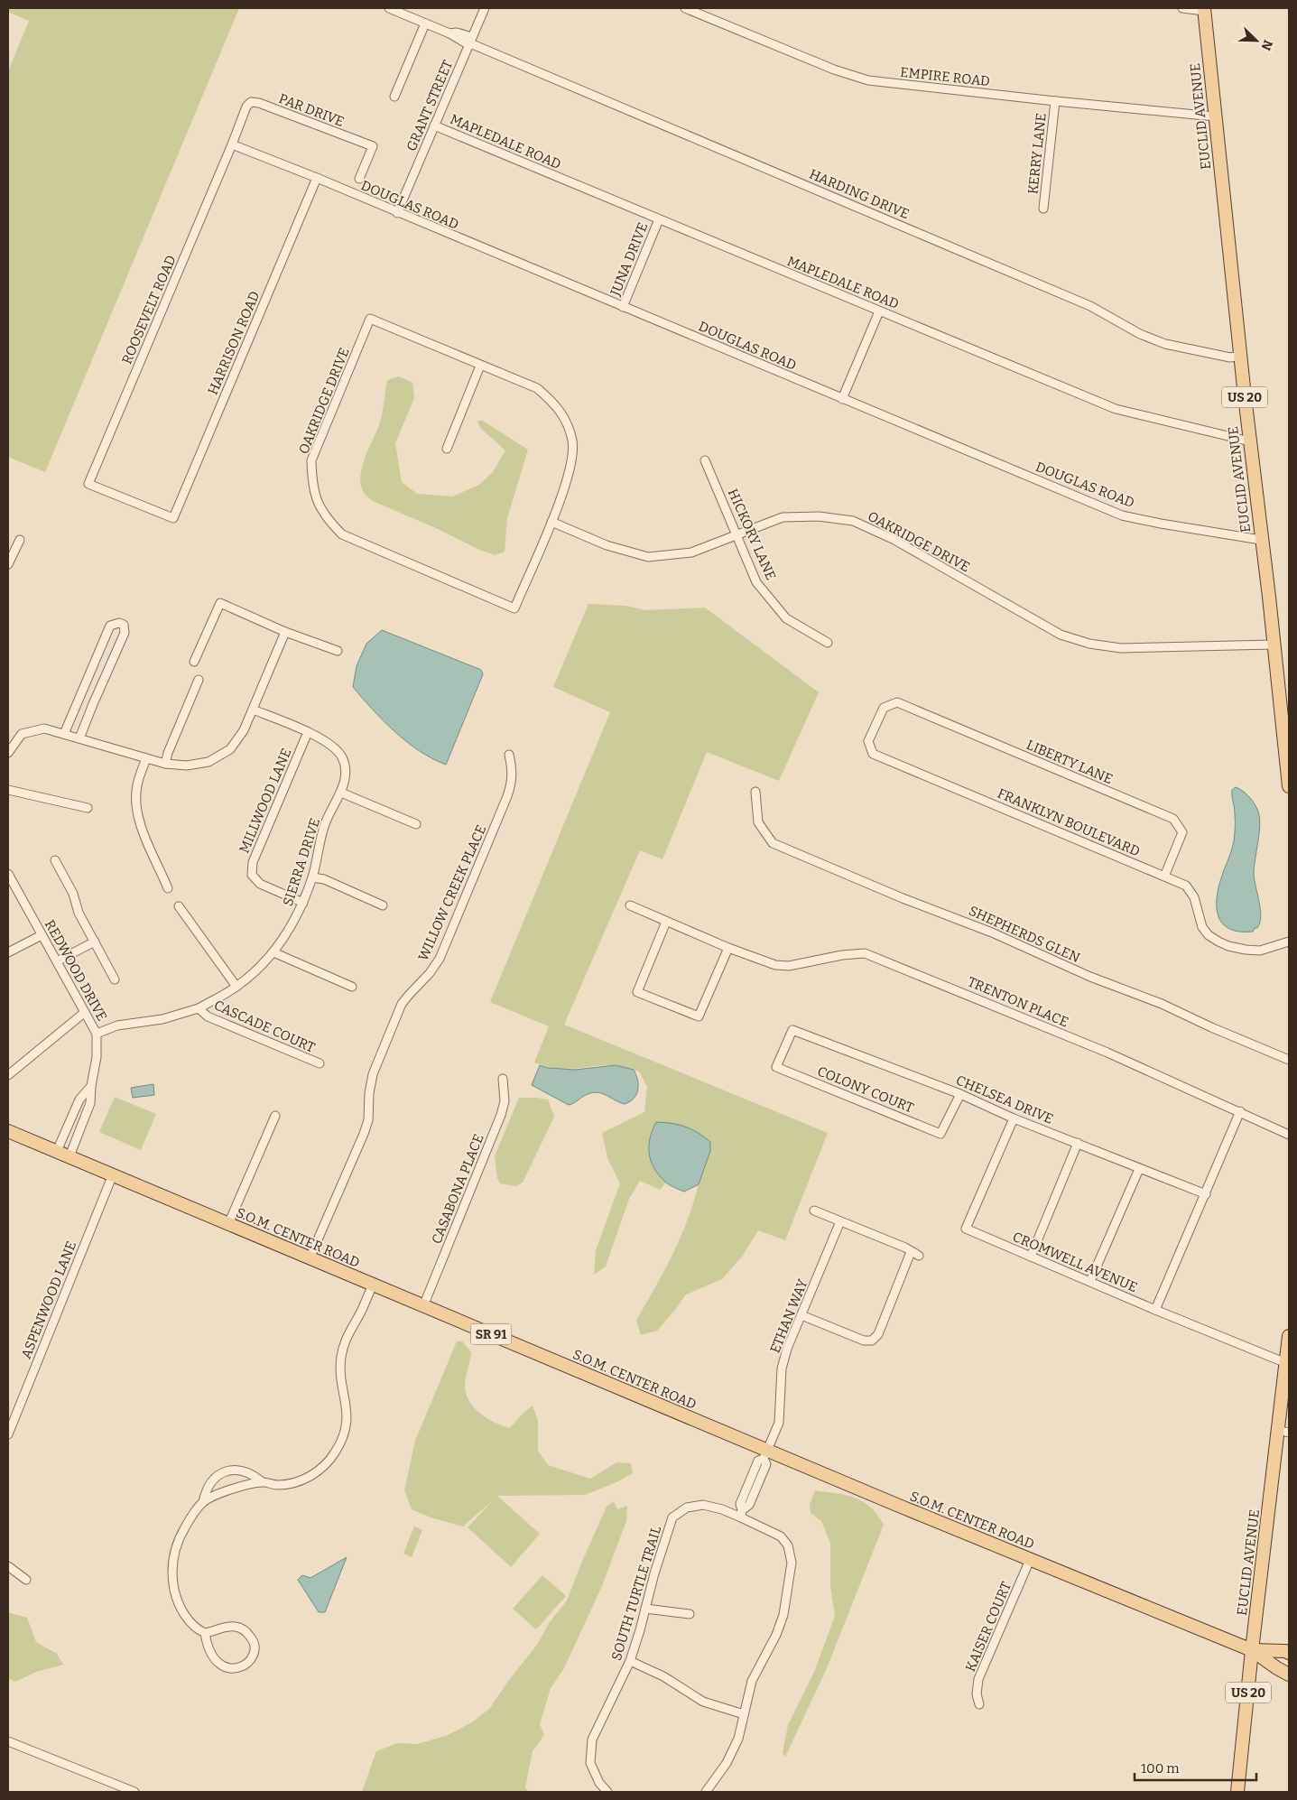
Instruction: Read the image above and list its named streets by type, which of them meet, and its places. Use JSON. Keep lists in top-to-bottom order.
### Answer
{
  "streets": {
    "main road": [
      "EUCLID AVENUE",
      "US 20",
      "S.O.M. CENTER ROAD",
      "SR 91"
    ],
    "street": [
      "EMPIRE ROAD",
      "GRANT STREET",
      "PAR DRIVE",
      "MAPLEDALE ROAD",
      "KERRY LANE",
      "HARDING DRIVE",
      "DOUGLAS ROAD",
      "JUNA DRIVE",
      "ROOSEVELT ROAD",
      "HARRISON ROAD",
      "OAKRIDGE DRIVE",
      "HICKORY LANE",
      "LIBERTY LANE",
      "MILLWOOD LANE",
      "FRANKLYN BOULEVARD",
      "SIERRA DRIVE",
      "WILLOW CREEK PLACE",
      "SHEPHERDS GLEN",
      "REDWOOD DRIVE",
      "TRENTON PLACE",
      "CASCADE COURT",
      "COLONY COURT",
      "CHELSEA DRIVE",
      "CASABONA PLACE",
      "CROMWELL AVENUE",
      "ASPENWOOD LANE",
      "ETHAN WAY",
      "SOUTH TURTLE TRAIL",
      "KAISER COURT"
    ]
  },
  "crossings": [
    ["EMPIRE ROAD", "EUCLID AVENUE"],
    ["EMPIRE ROAD", "KERRY LANE"],
    ["GRANT STREET", "MAPLEDALE ROAD"],
    ["GRANT STREET", "HARDING DRIVE"],
    ["GRANT STREET", "DOUGLAS ROAD"],
    ["PAR DRIVE", "DOUGLAS ROAD"],
    ["PAR DRIVE", "ROOSEVELT ROAD"],
    ["EUCLID AVENUE", "MAPLEDALE ROAD"],
    ["EUCLID AVENUE", "HARDING DRIVE"],
    ["EUCLID AVENUE", "DOUGLAS ROAD"],
    ["EUCLID AVENUE", "OAKRIDGE DRIVE"],
    ["EUCLID AVENUE", "S.O.M. CENTER ROAD"],
    ["EUCLID AVENUE", "CROMWELL AVENUE"],
    ["MAPLEDALE ROAD", "JUNA DRIVE"],
    ["DOUGLAS ROAD", "JUNA DRIVE"],
    ["DOUGLAS ROAD", "ROOSEVELT ROAD"],
    ["DOUGLAS ROAD", "HARRISON ROAD"],
    ["ROOSEVELT ROAD", "HARRISON ROAD"],
    ["OAKRIDGE DRIVE", "HICKORY LANE"],
    ["LIBERTY LANE", "FRANKLYN BOULEVARD"],
    ["MILLWOOD LANE", "SIERRA DRIVE"],
    ["SIERRA DRIVE", "CASCADE COURT"],
    ["WILLOW CREEK PLACE", "S.O.M. CENTER ROAD"],
    ["REDWOOD DRIVE", "CASCADE COURT"],
    ["REDWOOD DRIVE", "S.O.M. CENTER ROAD"],
    ["COLONY COURT", "CHELSEA DRIVE"],
    ["CHELSEA DRIVE", "CROMWELL AVENUE"],
    ["CASABONA PLACE", "S.O.M. CENTER ROAD"],
    ["S.O.M. CENTER ROAD", "ASPENWOOD LANE"],
    ["S.O.M. CENTER ROAD", "ETHAN WAY"],
    ["S.O.M. CENTER ROAD", "KAISER COURT"],
    ["ETHAN WAY", "SOUTH TURTLE TRAIL"]
  ],
  "scale_bar": "100 m",
  "north": "bottom right"
}
